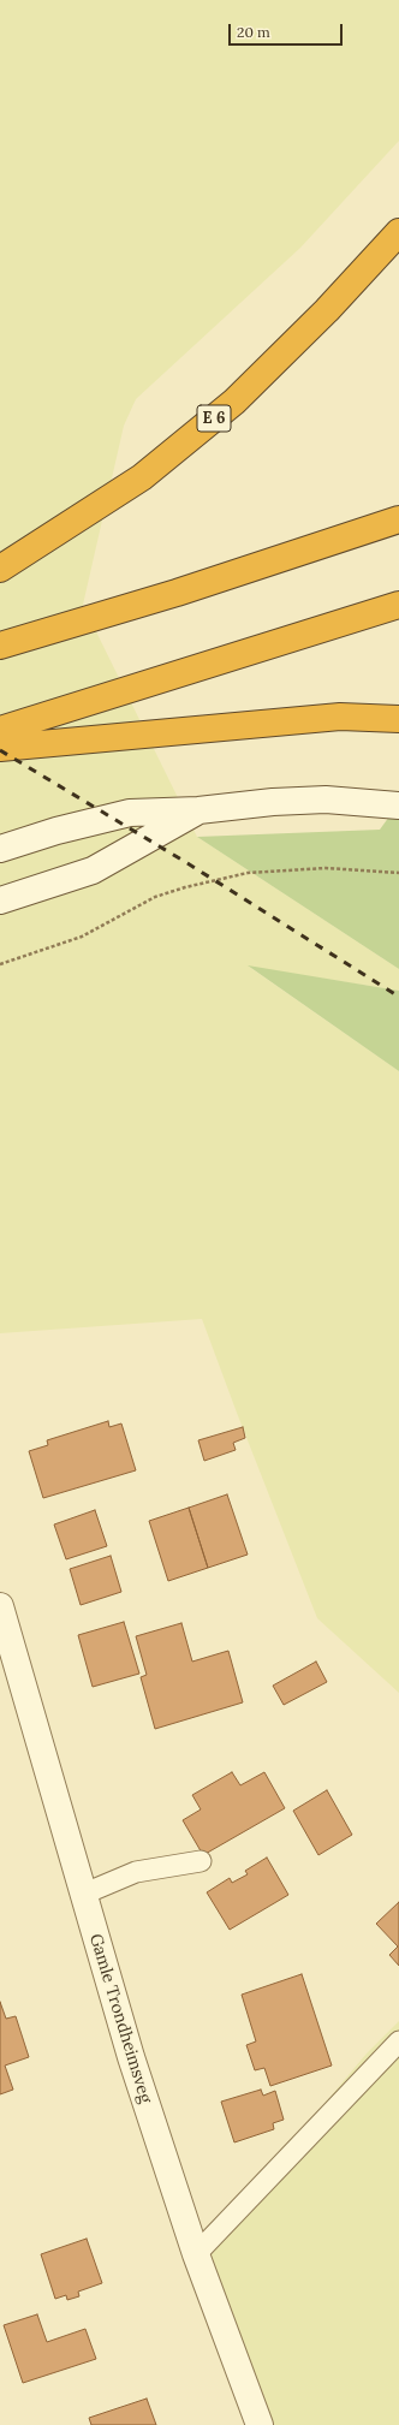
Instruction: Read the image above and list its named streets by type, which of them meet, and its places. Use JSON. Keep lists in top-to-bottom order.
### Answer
{
  "streets": {
    "highway": ["E 6"],
    "street": ["Gamle Trondheimsveg"]
  },
  "scale_bar": "20 m"
}
